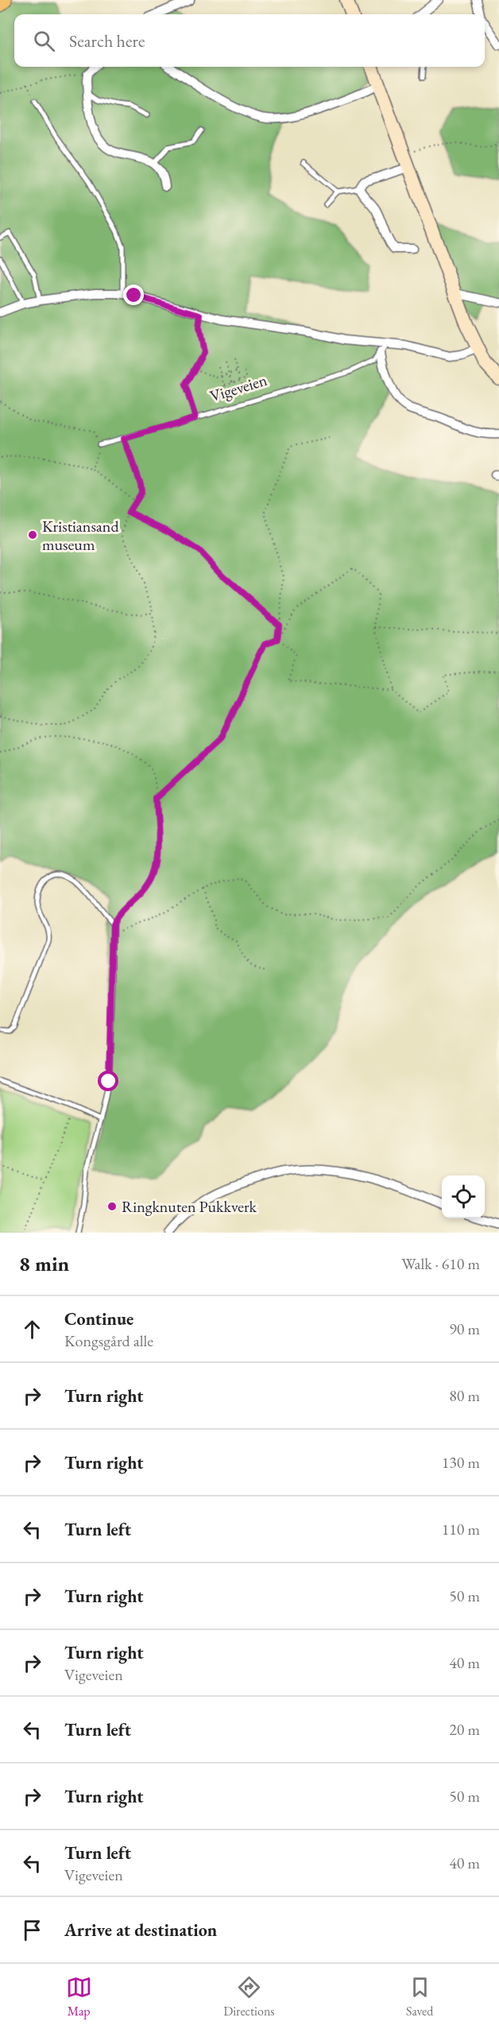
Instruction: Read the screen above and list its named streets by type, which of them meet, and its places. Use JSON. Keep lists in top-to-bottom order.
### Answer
{
  "streets": {
    "lane": ["Vigeveien"]
  },
  "places": ["Kristiansand museum", "Ringknuten Pukkverk"],
  "page": {
    "search": "Search here",
    "heading": ["8 min", "Walk · 610 m"],
    "list": [
      ["Continue", "Kongsgård alle", "90 m"],
      ["Turn right", "80 m"],
      ["Turn right", "130 m"],
      ["Turn left", "110 m"],
      ["Turn right", "50 m"],
      ["Turn right", "Vigeveien", "40 m"],
      ["Turn left", "20 m"],
      ["Turn right", "50 m"],
      ["Turn left", "Vigeveien", "40 m"],
      "Arrive at destination"
    ],
    "nav": ["Map", "Directions", "Saved"]
  }
}
